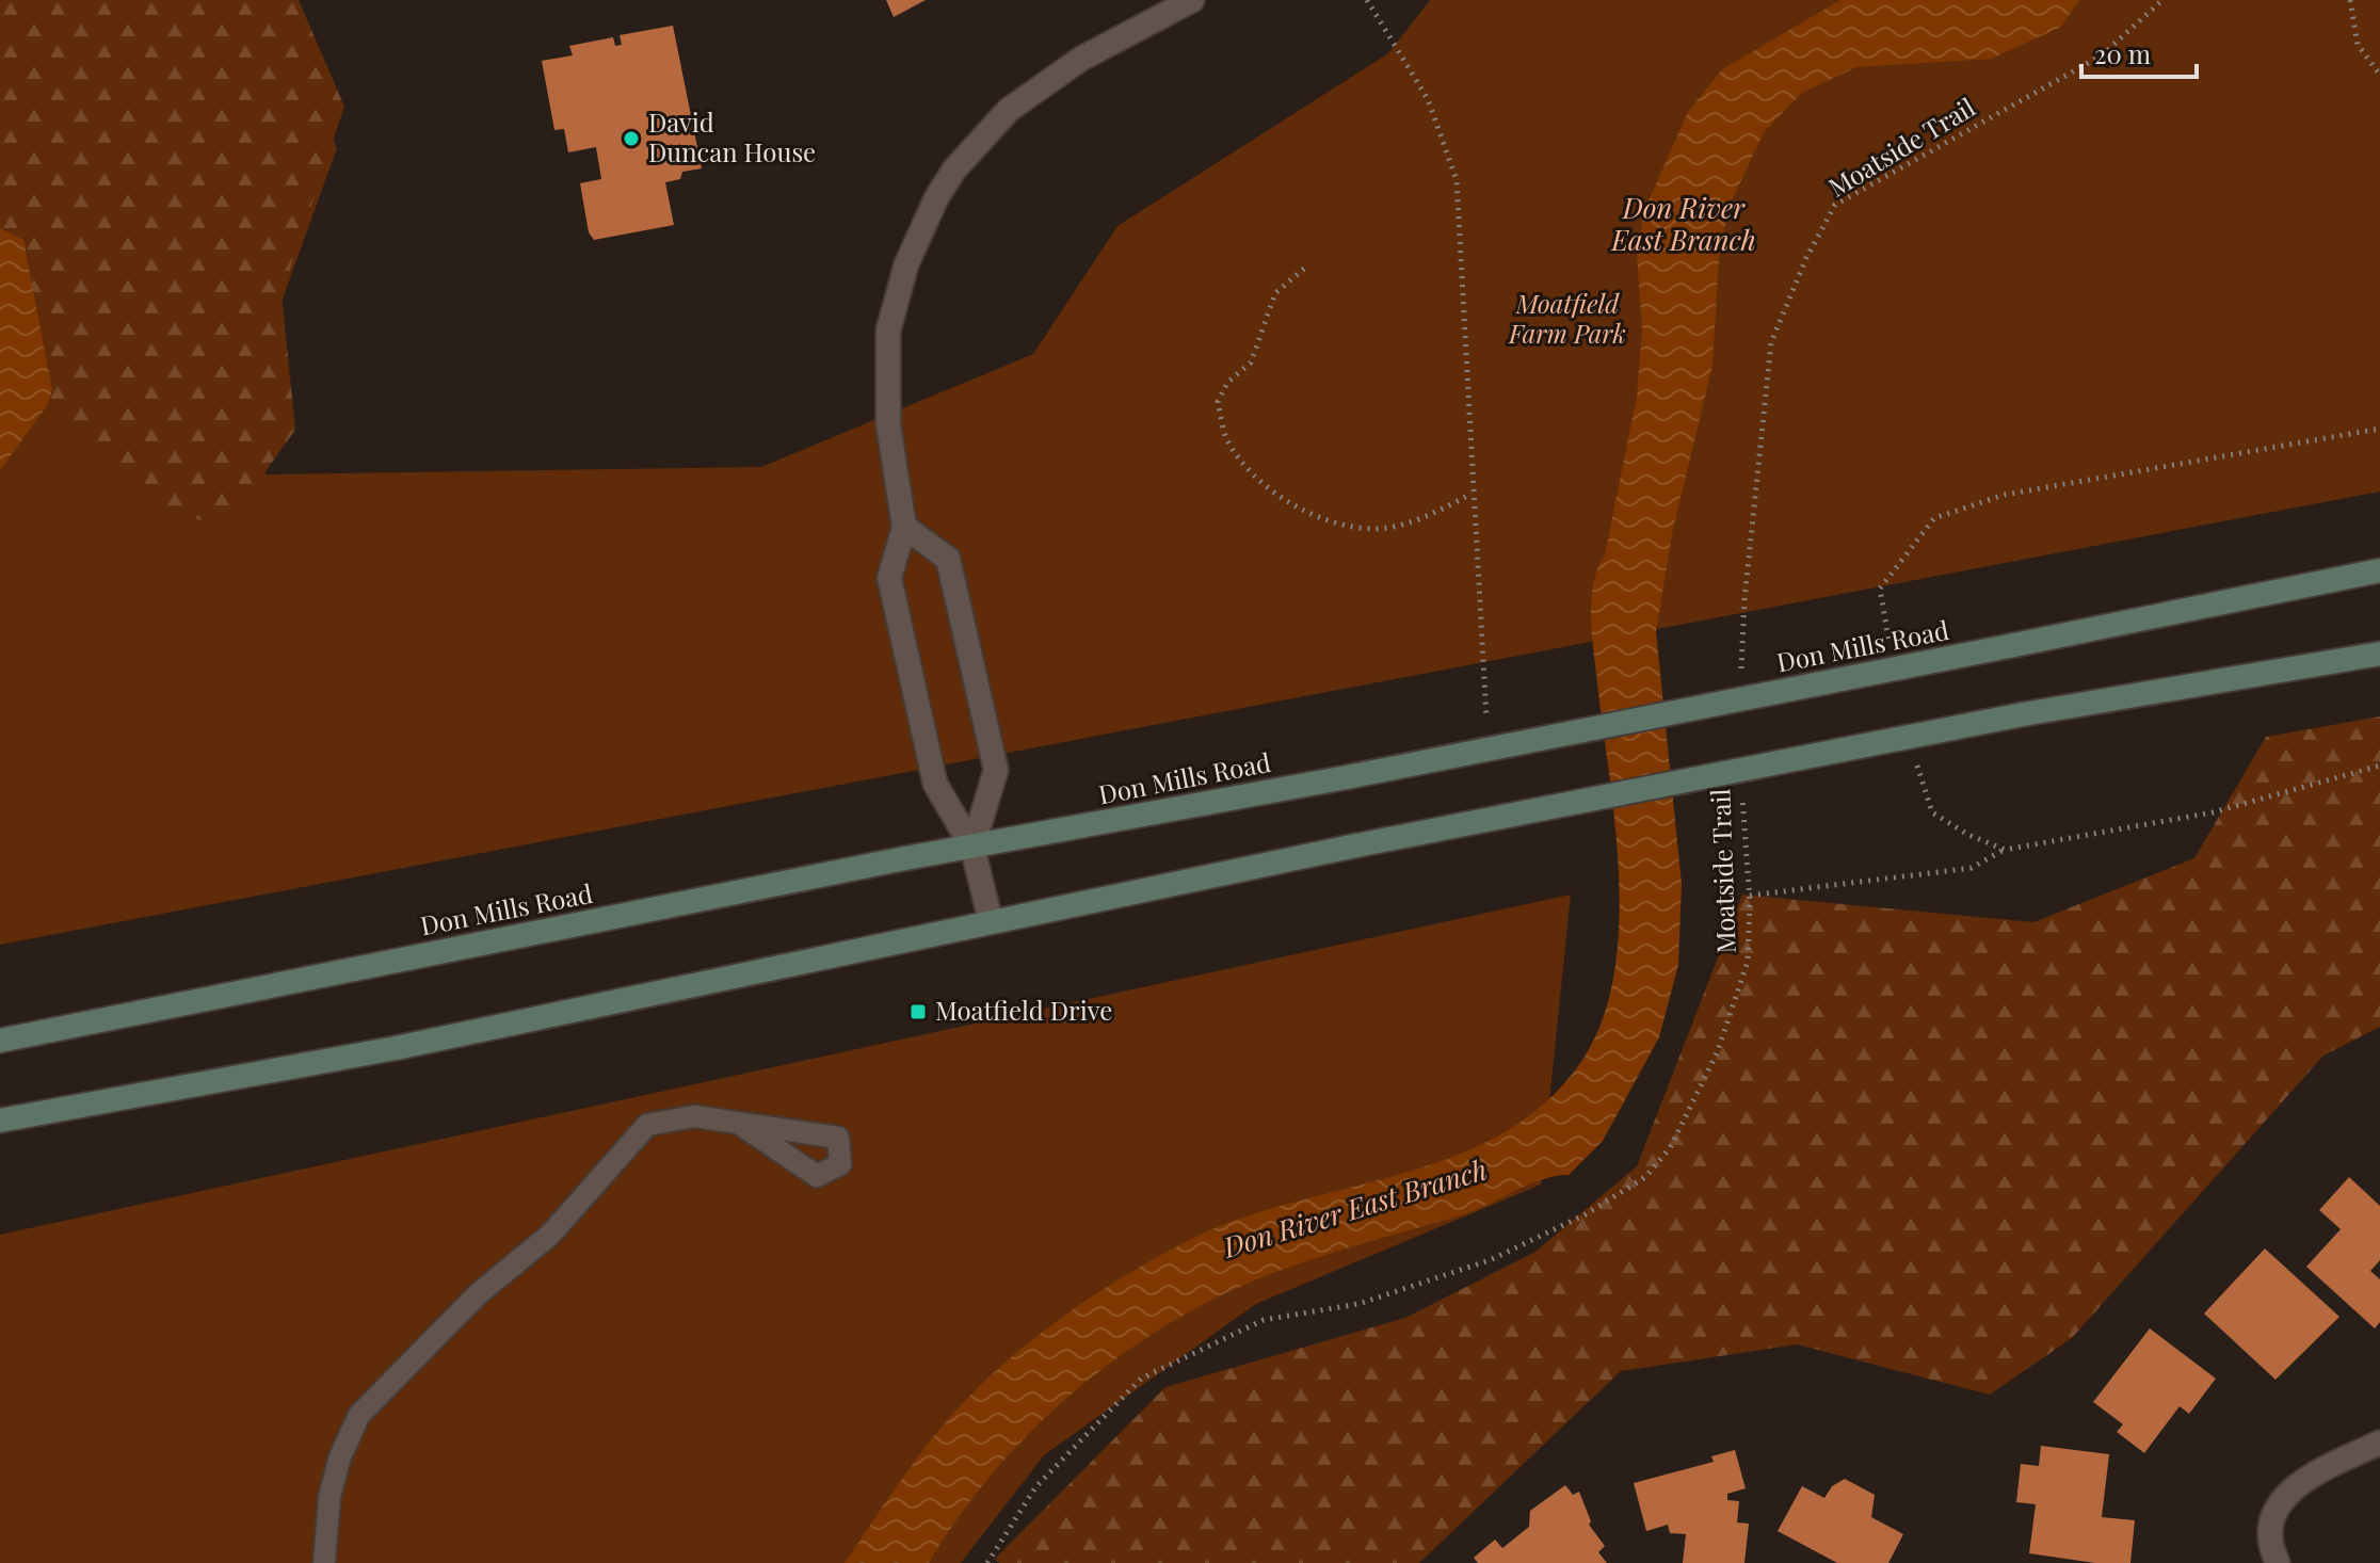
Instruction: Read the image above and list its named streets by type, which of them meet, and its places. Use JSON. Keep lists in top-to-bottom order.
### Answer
{
  "streets": {
    "main road": ["Don Mills Road"],
    "path": ["Moatside Trail"]
  },
  "water": ["Don River East Branch"],
  "parks": ["Moatfield Farm Park"],
  "places": {
    "other": ["David Duncan House"],
    "transit": ["Moatfield Drive"]
  },
  "scale_bar": "20 m"
}
